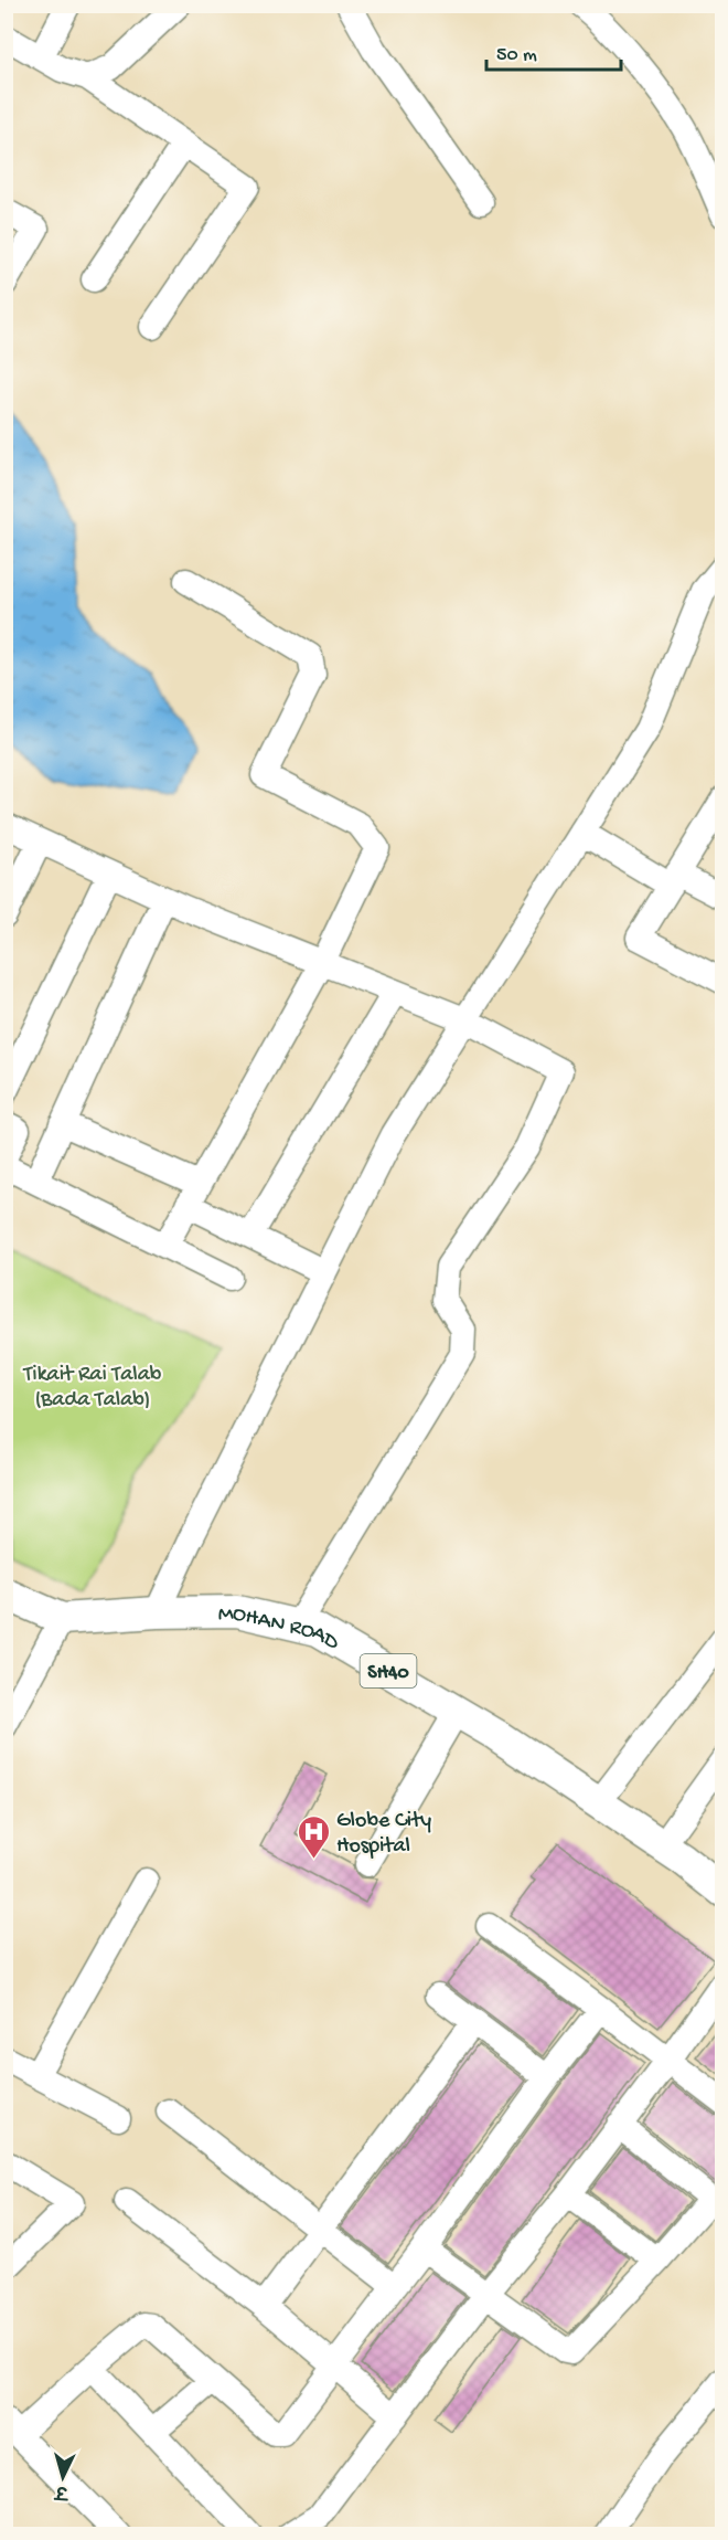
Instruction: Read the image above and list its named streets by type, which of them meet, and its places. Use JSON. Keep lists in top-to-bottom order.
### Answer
{
  "streets": {
    "main road": ["MOHAN ROAD", "SH40"]
  },
  "parks": ["Tikait Rai Talab (Bada Talab)"],
  "places": {
    "hospital": ["Globe City Hospital"]
  },
  "scale_bar": "50 m",
  "north": "bottom"
}
